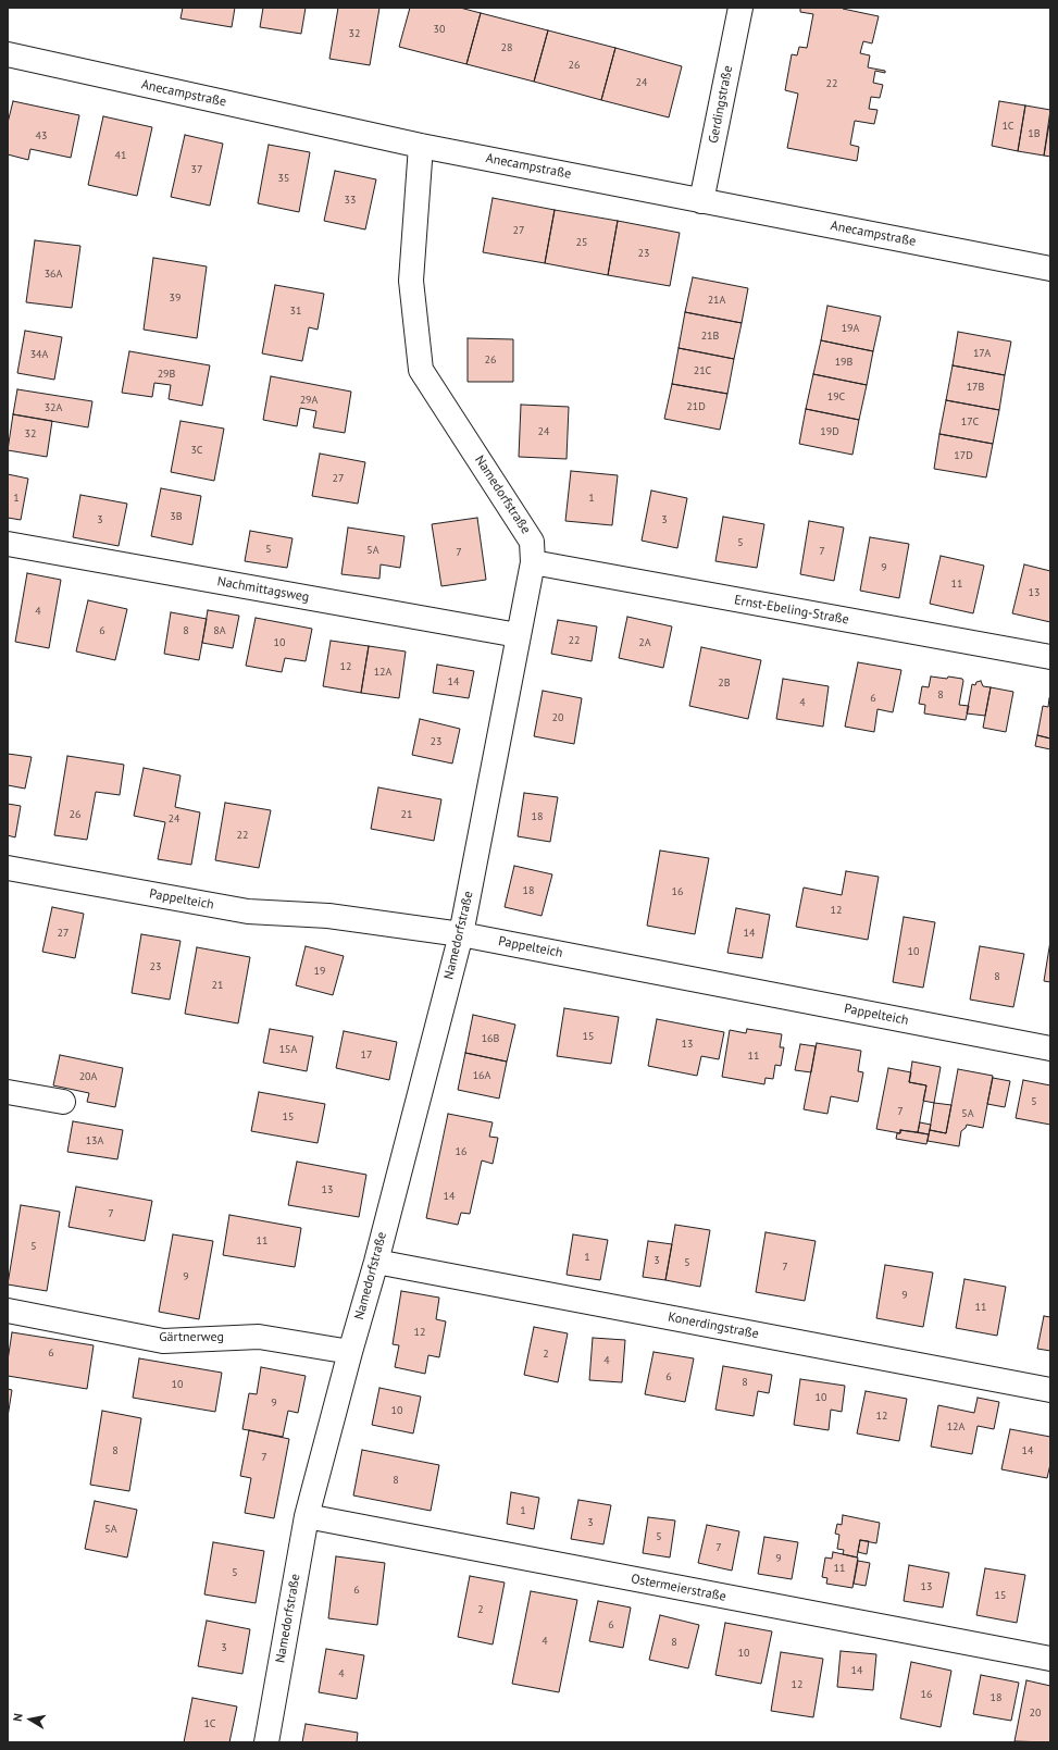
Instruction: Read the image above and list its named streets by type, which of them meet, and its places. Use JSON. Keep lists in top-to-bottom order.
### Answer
{
  "streets": {
    "street": [
      "Anecampstraße",
      "Gerdingstraße",
      "Namedorfstraße",
      "Nachmittagsweg",
      "Ernst-Ebeling-Straße",
      "Pappelteich",
      "Konerdingstraße",
      "Gärtnerweg",
      "Ostermeierstraße"
    ]
  },
  "crossings": [
    ["Anecampstraße", "Gerdingstraße"],
    ["Anecampstraße", "Namedorfstraße"],
    ["Namedorfstraße", "Nachmittagsweg"],
    ["Namedorfstraße", "Ernst-Ebeling-Straße"],
    ["Namedorfstraße", "Pappelteich"],
    ["Namedorfstraße", "Konerdingstraße"],
    ["Namedorfstraße", "Gärtnerweg"],
    ["Namedorfstraße", "Ostermeierstraße"]
  ],
  "house_numbers": [
    "30",
    "32",
    "28",
    "26",
    "24",
    "22",
    "1C",
    "1B",
    "43",
    "41",
    "37",
    "35",
    "33",
    "27",
    "25",
    "23",
    "36A",
    "39",
    "21A",
    "31",
    "19A",
    "21B",
    "17A",
    "34A",
    "26",
    "19B",
    "21C",
    "29B",
    "17B",
    "19C",
    "29A",
    "21D",
    "32A",
    "17C",
    "24",
    "19D",
    "32",
    "3C",
    "17D",
    "27",
    "1",
    "1",
    "3B",
    "3",
    "3",
    "5",
    "5",
    "5A",
    "7",
    "7",
    "9",
    "11",
    "13",
    "4",
    "6",
    "8",
    "8A",
    "22",
    "10",
    "2A",
    "12",
    "12A",
    "14",
    "2B",
    "8",
    "6",
    "4",
    "20",
    "23",
    "26",
    "21",
    "18",
    "24",
    "22",
    "18",
    "16",
    "12",
    "27",
    "14",
    "10",
    "23",
    "19",
    "8",
    "21",
    "15",
    "16B",
    "13",
    "15A",
    "17",
    "11",
    "16A",
    "20A",
    "5",
    "7",
    "5A",
    "15",
    "13A",
    "16",
    "13",
    "14",
    "7",
    "11",
    "5",
    "1",
    "3",
    "5",
    "7",
    "9",
    "9",
    "11",
    "12",
    "6",
    "2",
    "4",
    "6",
    "8",
    "10",
    "10",
    "9",
    "10",
    "12",
    "12A",
    "8",
    "14",
    "7",
    "8",
    "1",
    "3",
    "5A",
    "5",
    "7",
    "9",
    "11",
    "5",
    "13",
    "6",
    "15",
    "2",
    "6",
    "4",
    "8",
    "3",
    "10",
    "14",
    "4",
    "12",
    "16",
    "18",
    "20",
    "1C"
  ],
  "north": "left"
}
